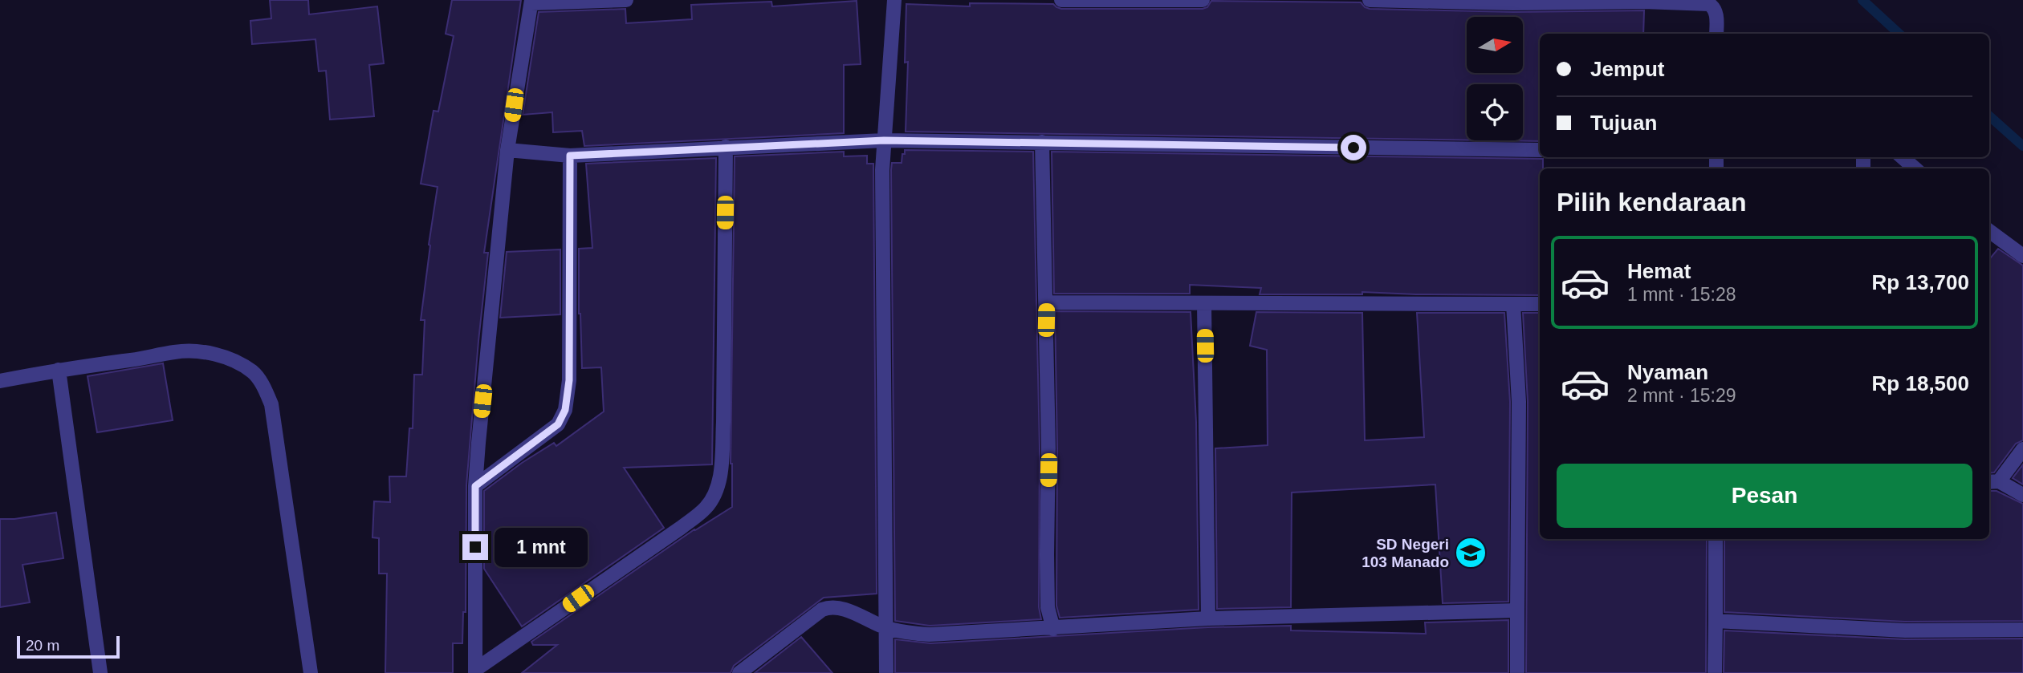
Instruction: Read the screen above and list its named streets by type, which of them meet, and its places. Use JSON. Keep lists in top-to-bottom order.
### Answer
{
  "places": {
    "school or university": ["SD Negeri 103 Manado"]
  },
  "scale_bar": "20 m",
  "north": "right",
  "page": {
    "banner": ["Jemput", "Tujuan"],
    "heading": "Pilih kendaraan",
    "list": [
      {
        "name": "Hemat",
        "note": "1 mnt · 15:28",
        "value": "Rp 13,700"
      },
      {
        "name": "Nyaman",
        "note": "2 mnt · 15:29",
        "value": "Rp 18,500"
      }
    ],
    "buttons": "Pesan",
    "bubble": "1 mnt",
    "scale": "20 m"
  }
}
